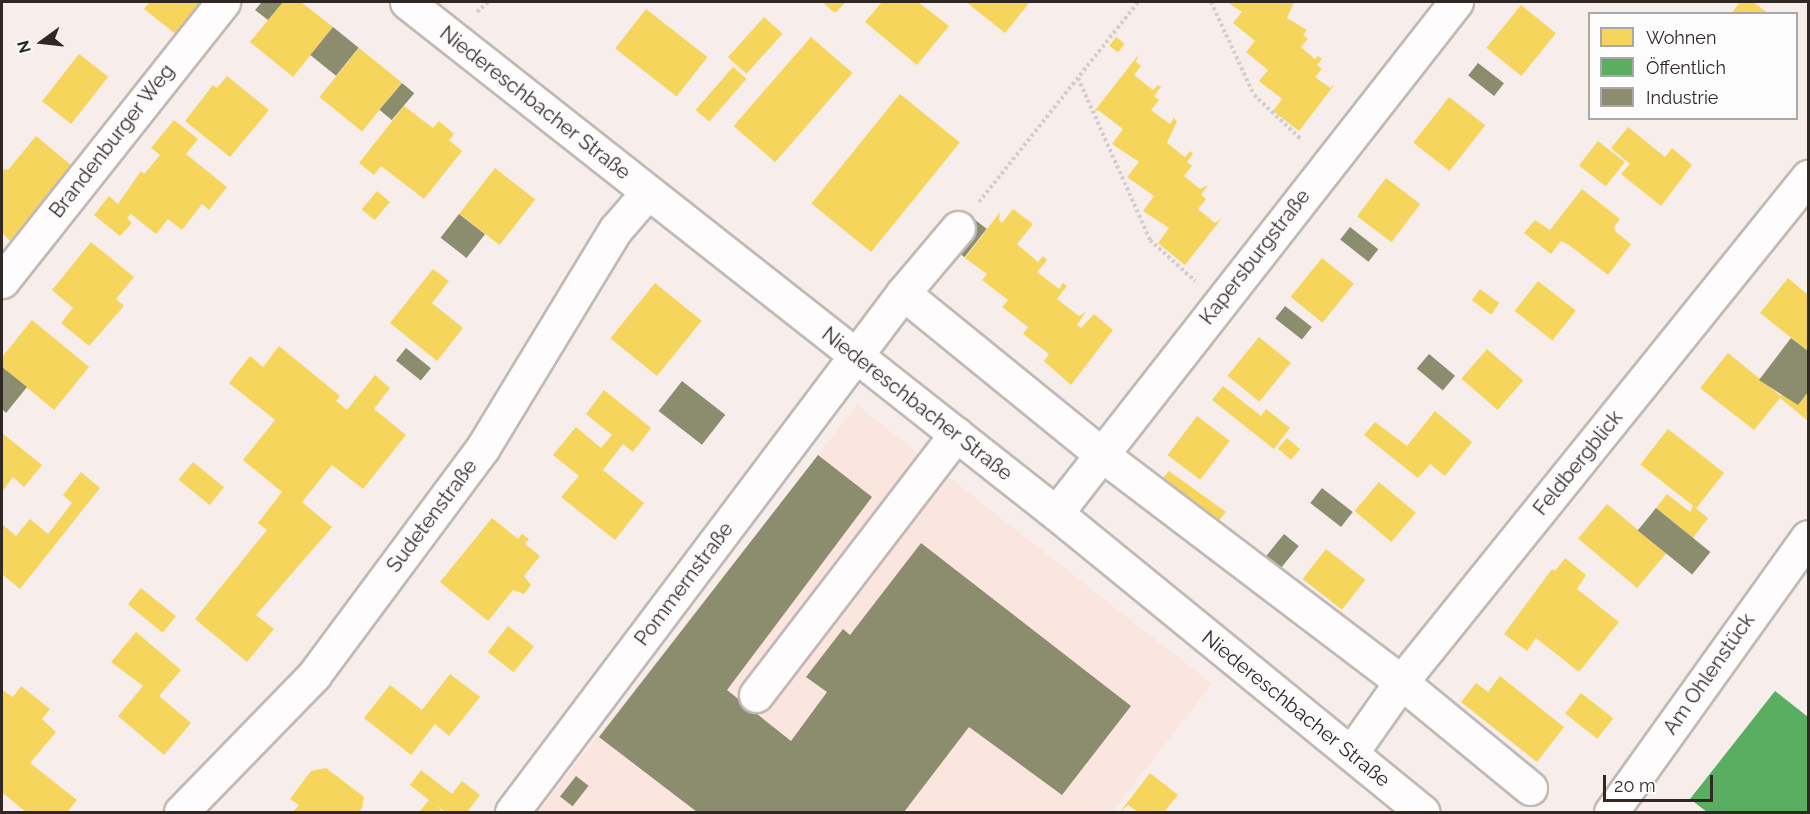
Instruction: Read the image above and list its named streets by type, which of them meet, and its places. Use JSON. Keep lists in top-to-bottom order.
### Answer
{
  "streets": {
    "street": [
      "Niedereschbacher Straße",
      "Brandenburger Weg",
      "Kapersburgstraße",
      "Feldbergblick",
      "Sudetenstraße",
      "Pommernstraße",
      "Am Ohlenstück"
    ]
  },
  "crossings": [
    ["Niedereschbacher Straße", "Kapersburgstraße"],
    ["Niedereschbacher Straße", "Feldbergblick"],
    ["Niedereschbacher Straße", "Sudetenstraße"],
    ["Niedereschbacher Straße", "Pommernstraße"]
  ],
  "legend": ["Wohnen", "Öffentlich", "Industrie"],
  "scale_bar": "20 m",
  "north": "left"
}
